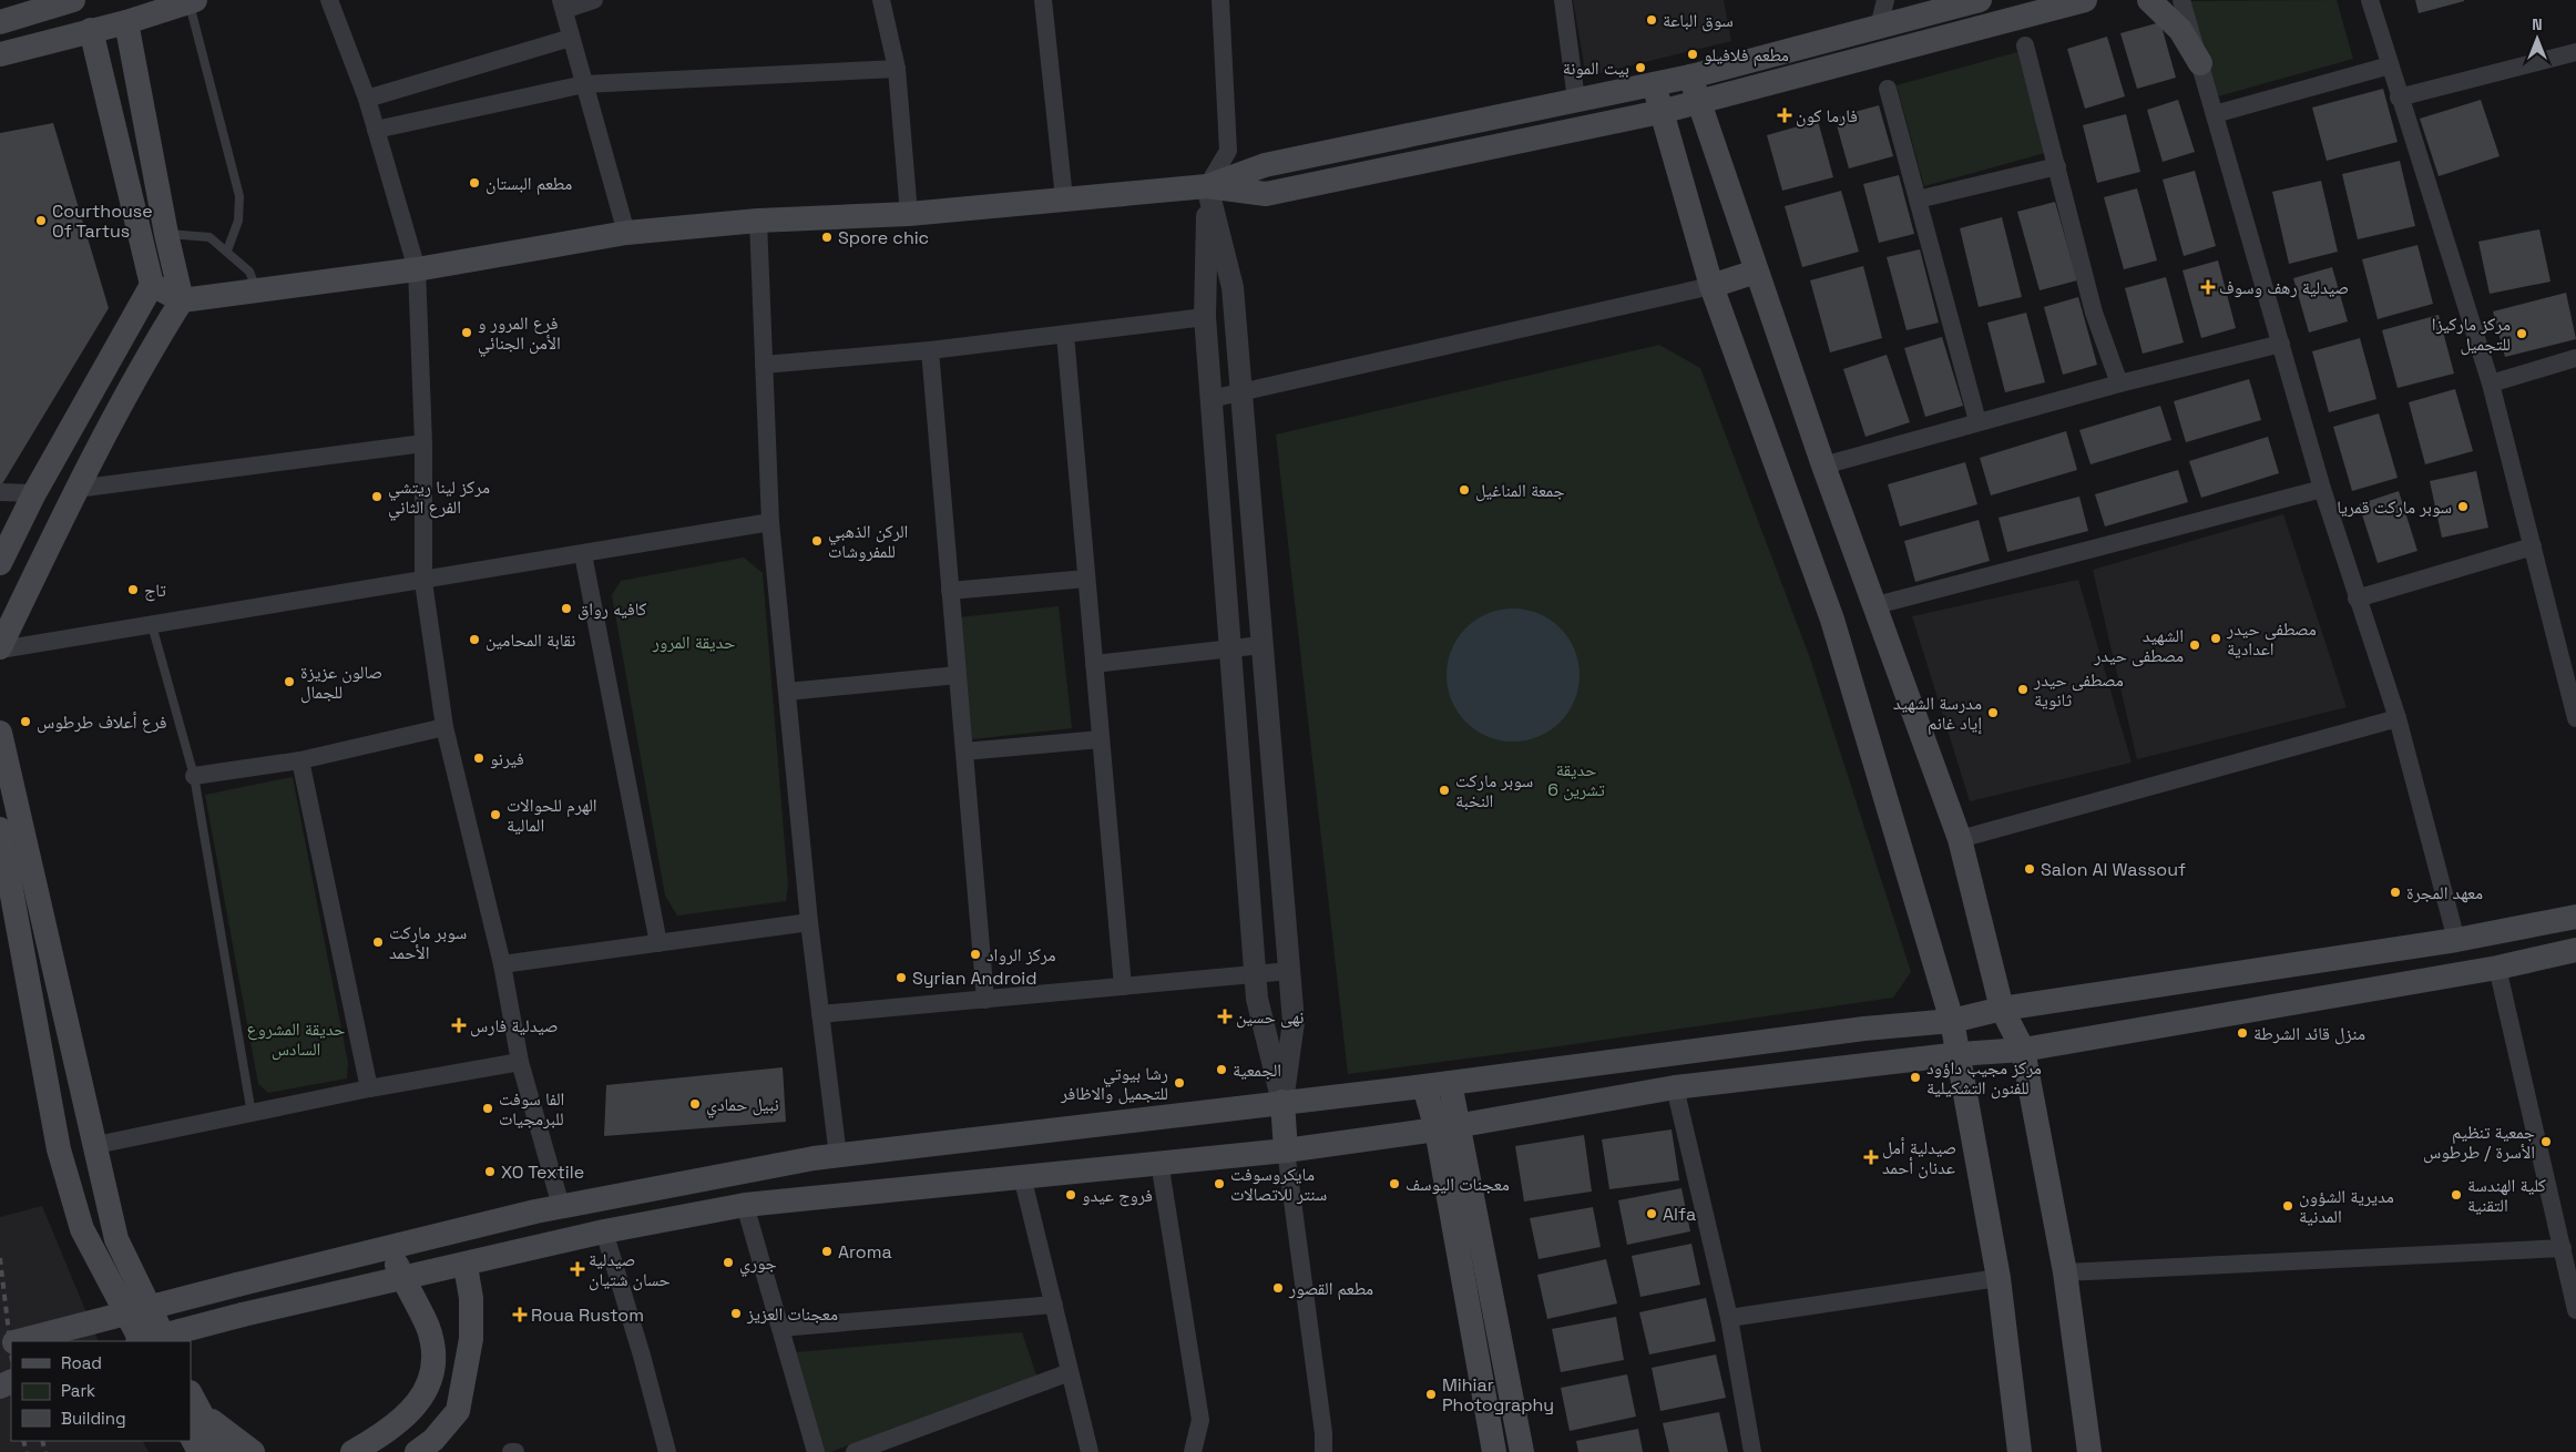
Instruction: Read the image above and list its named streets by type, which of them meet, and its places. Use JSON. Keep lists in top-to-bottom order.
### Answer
{
  "parks": ["حديقة المرور", "حديقة 6 تشرين", "حديقة المشروع السادس"],
  "places": {
    "other": [
      "سوق الباعة",
      "مطعم فلافيلو",
      "بيت المونة",
      "مطعم البستان",
      "Courthouse Of Tartus",
      "Spore chic",
      "فرع المرور و الأمن الجنائي",
      "مركز ماركيزا للتجميل",
      "جمعة المناغيل",
      "مركز لينا ريتشي الفرع الثاني",
      "سوبر ماركت قمريا",
      "الركن الذهبي للمفروشات",
      "تاج",
      "كافيه رواق",
      "مصطفى حيدر اعدادية",
      "نقابة المحامين",
      "الشهيد مصطفى حيدر",
      "صالون عزيزة للجمال",
      "مصطفى حيدر ثانوية",
      "مدرسة الشهيد إياد غانم",
      "فرع أعلاف طرطوس",
      "فيرنو",
      "سوبر ماركت النخبة",
      "الهرم للحوالات المالية",
      "Salon Al Wassouf",
      "معهد المجرة",
      "سوبر ماركت الأحمد",
      "مركز الرواد",
      "Syrian Android",
      "منزل قائد الشرطة",
      "الجمعية",
      "مركز مجيب داؤود للفنون التشكيلية",
      "رشا بيوتي للتجميل والاظافر",
      "نبيل حمادي",
      "الفا سوفت للبرمجيات",
      "جمعية تنظيم الأسرة / طرطوس",
      "XO Textile",
      "مايكروسوفت سنتر للاتصالات",
      "معجنات اليوسف",
      "فروج عيدو",
      "كلية الهندسة التقنية",
      "مديرية الشؤون المدنية",
      "Alfa",
      "Aroma",
      "جوري",
      "مطعم القصور",
      "معجنات العزيز",
      "Mihiar Photography"
    ],
    "health": [
      "فارما كون",
      "صيدلية رهف وسوف",
      "نهى حسين",
      "صيدلية فارس",
      "صيدلية أمل عدنان أحمد",
      "صيدلية حسان شتيان",
      "Roua Rustom"
    ]
  },
  "legend": ["Road", "Park", "Building"],
  "north": "top"
}
